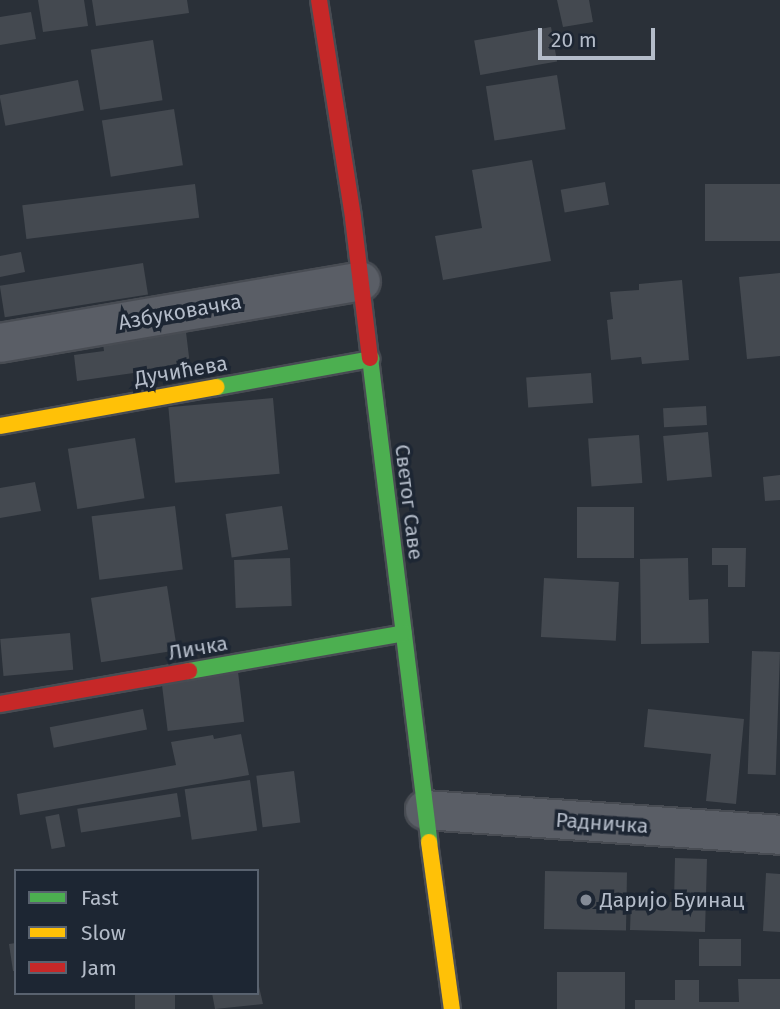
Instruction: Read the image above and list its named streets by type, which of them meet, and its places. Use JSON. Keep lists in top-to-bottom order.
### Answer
{
  "streets": {
    "street": [
      "Азбуковачка",
      "Дучићева",
      "Светог Саве",
      "Личка",
      "Радничка"
    ]
  },
  "crossings": [
    ["Азбуковачка", "Светог Саве"],
    ["Дучићева", "Светог Саве"],
    ["Светог Саве", "Личка"],
    ["Светог Саве", "Радничка"]
  ],
  "places": ["Даријо Буинац"],
  "legend": ["Fast", "Slow", "Jam"],
  "scale_bar": "20 m"
}
